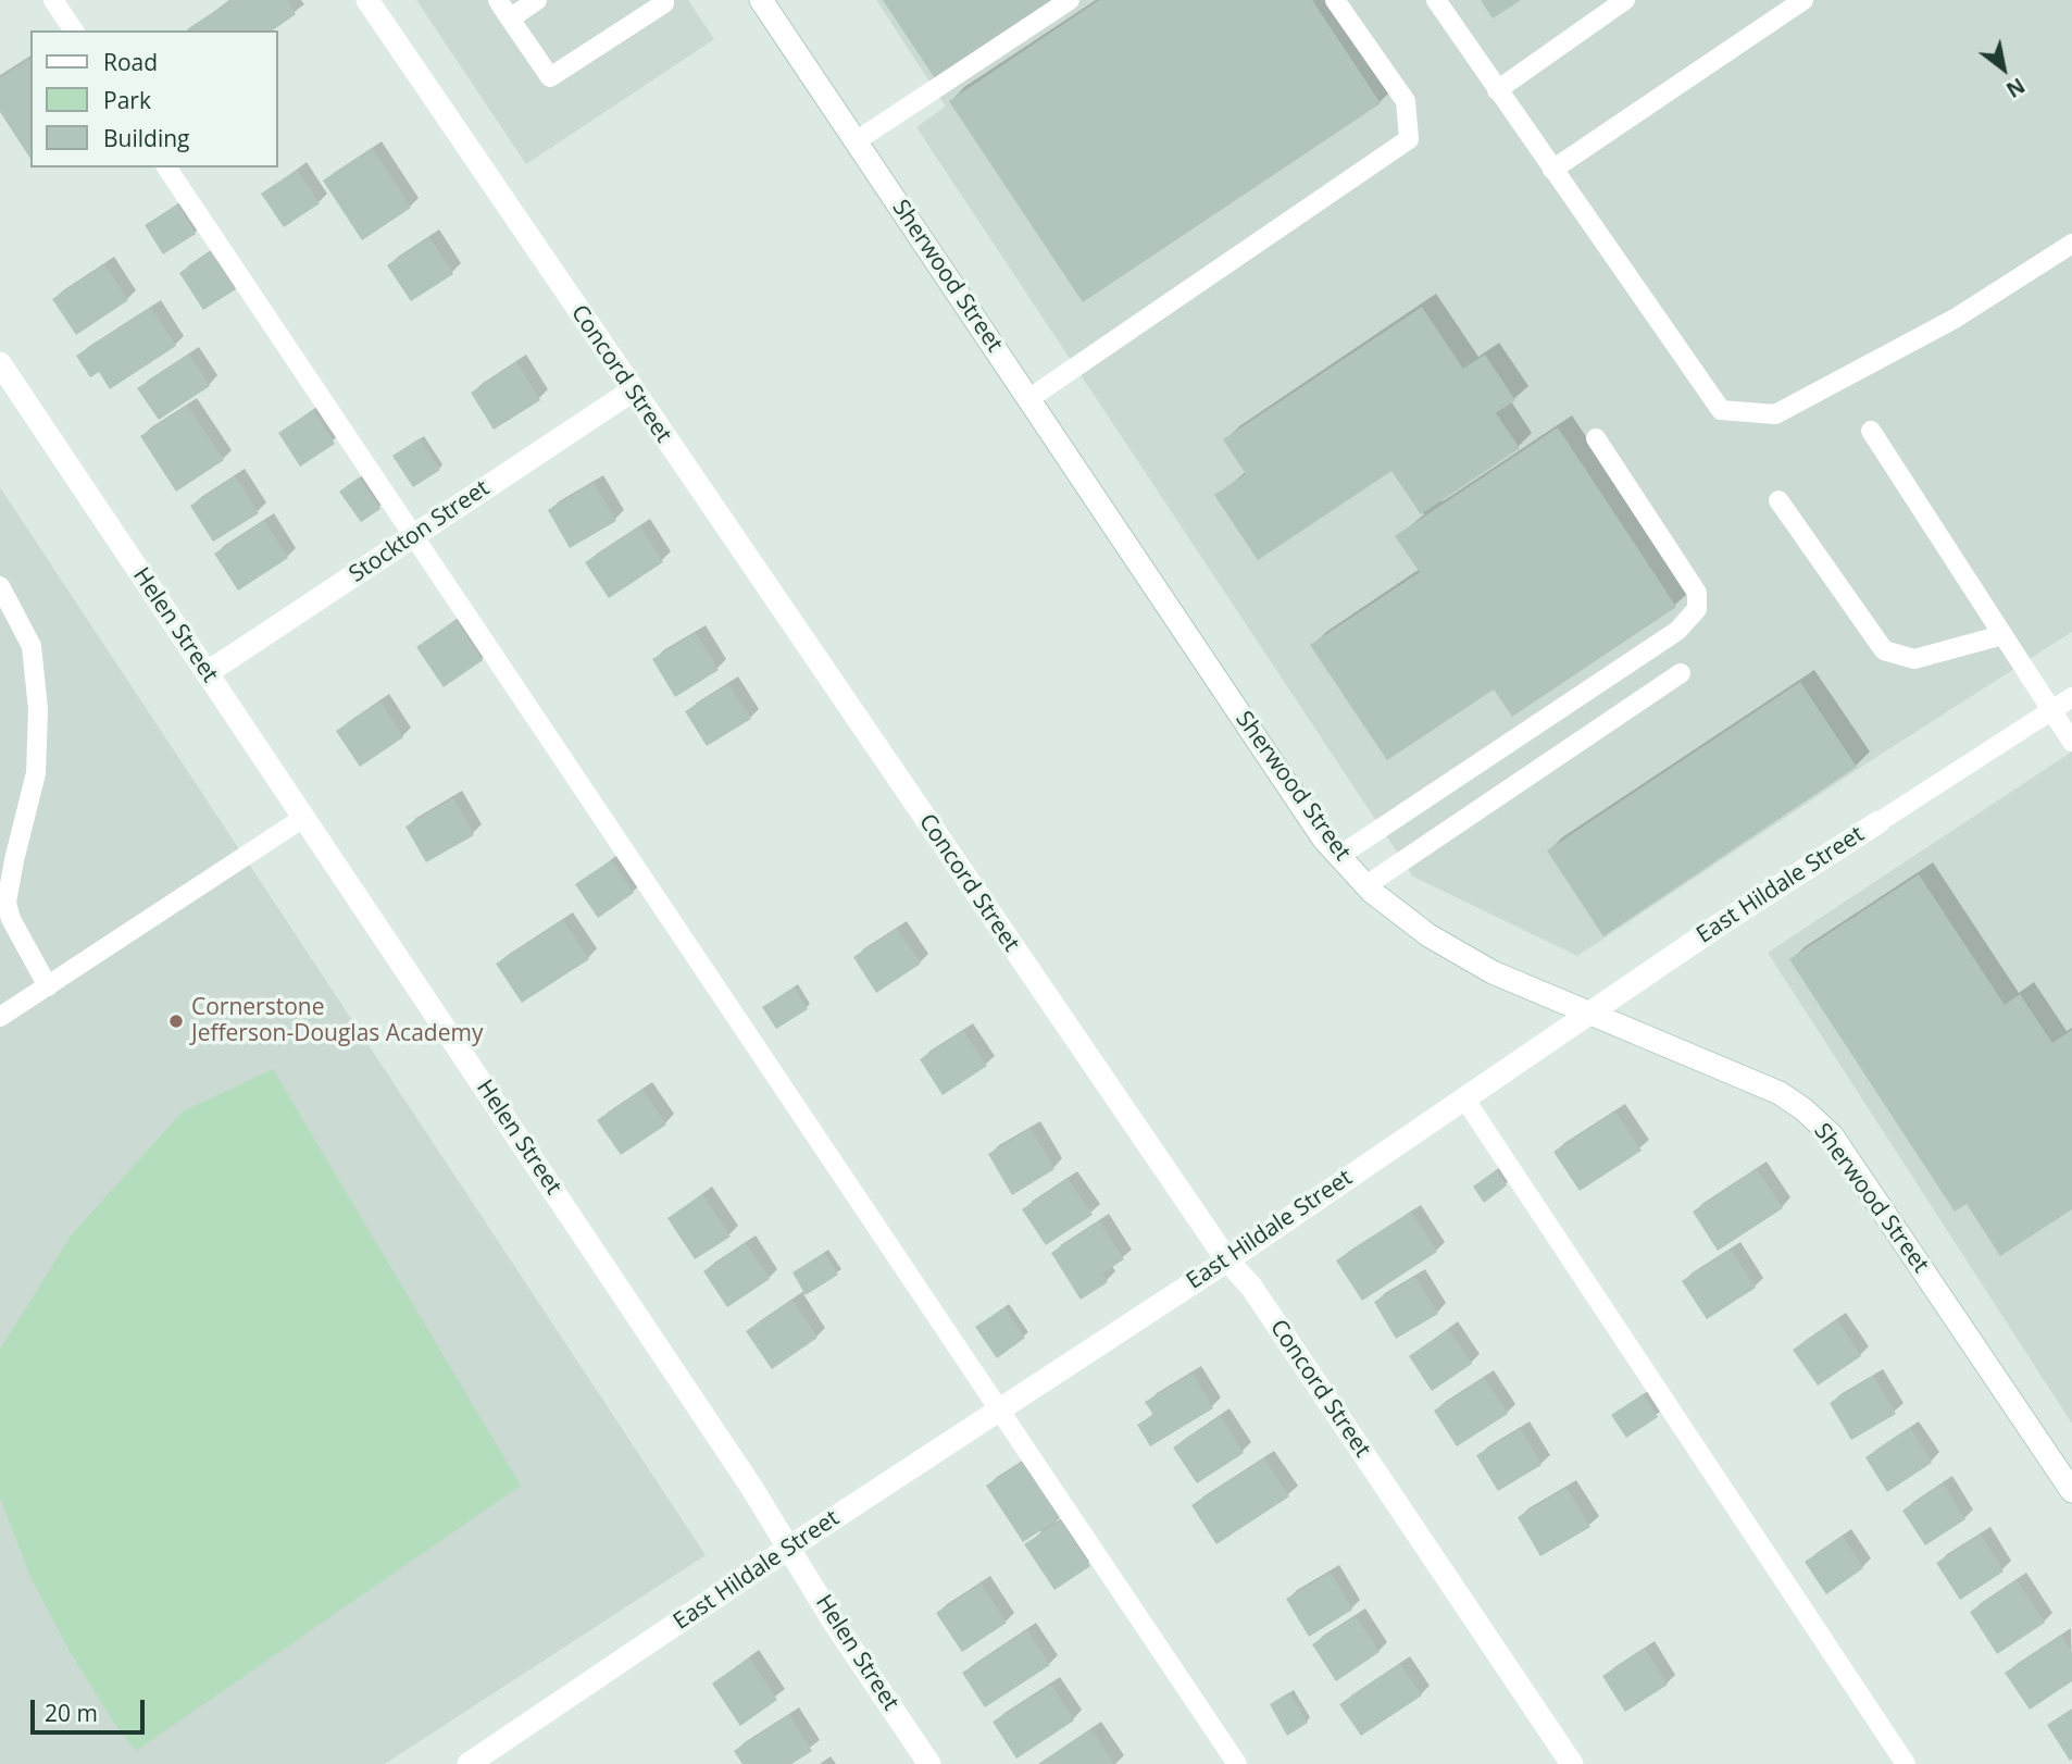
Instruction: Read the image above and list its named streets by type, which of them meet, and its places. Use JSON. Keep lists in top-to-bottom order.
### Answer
{
  "streets": {
    "street": [
      "Sherwood Street",
      "Concord Street",
      "Stockton Street",
      "Helen Street",
      "East Hildale Street"
    ]
  },
  "crossings": [
    ["Sherwood Street", "East Hildale Street"],
    ["Concord Street", "Stockton Street"],
    ["Concord Street", "East Hildale Street"],
    ["Stockton Street", "Helen Street"],
    ["Helen Street", "East Hildale Street"]
  ],
  "places": ["Cornerstone Jefferson-Douglas Academy"],
  "legend": ["Road", "Park", "Building"],
  "scale_bar": "20 m",
  "north": "bottom right"
}
